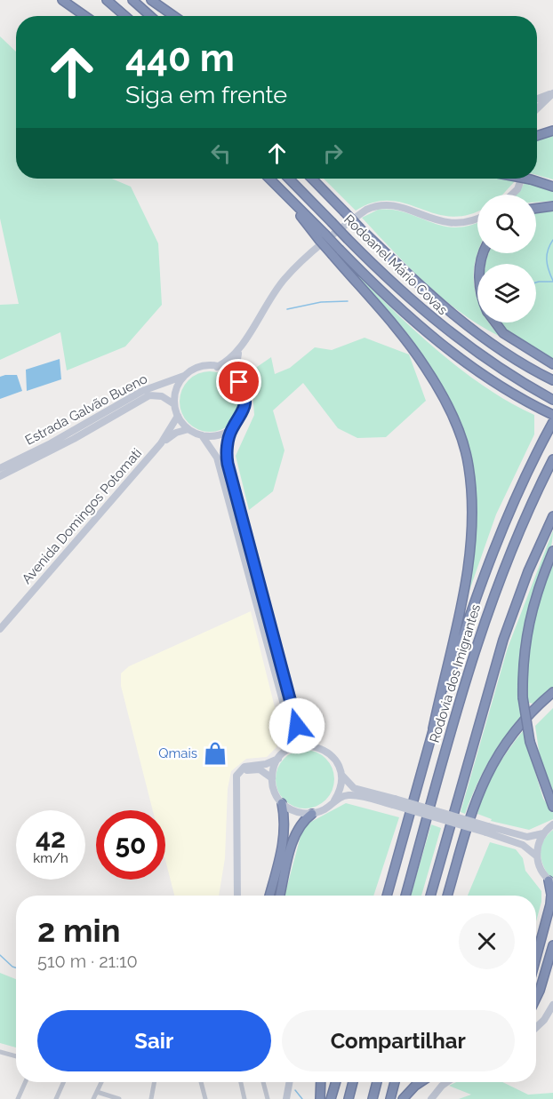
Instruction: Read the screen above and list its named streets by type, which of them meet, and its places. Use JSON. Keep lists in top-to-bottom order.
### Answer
{
  "streets": {
    "highway": ["Rodoanel Mário Covas", "Rodovia dos Imigrantes"],
    "main road": ["Estrada Galvão Bueno", "Avenida Domingos Potomati"]
  },
  "crossings": [
    ["Estrada Galvão Bueno", "Avenida Domingos Potomati"]
  ],
  "places": {
    "shop": ["Qmais"]
  },
  "page": {
    "turn": ["440 m", "Siga em frente"],
    "speed": "42 km/h",
    "limit": "50",
    "heading": ["2 min", "510 m · 21:10"],
    "buttons": ["Sair", "Compartilhar"]
  }
}
